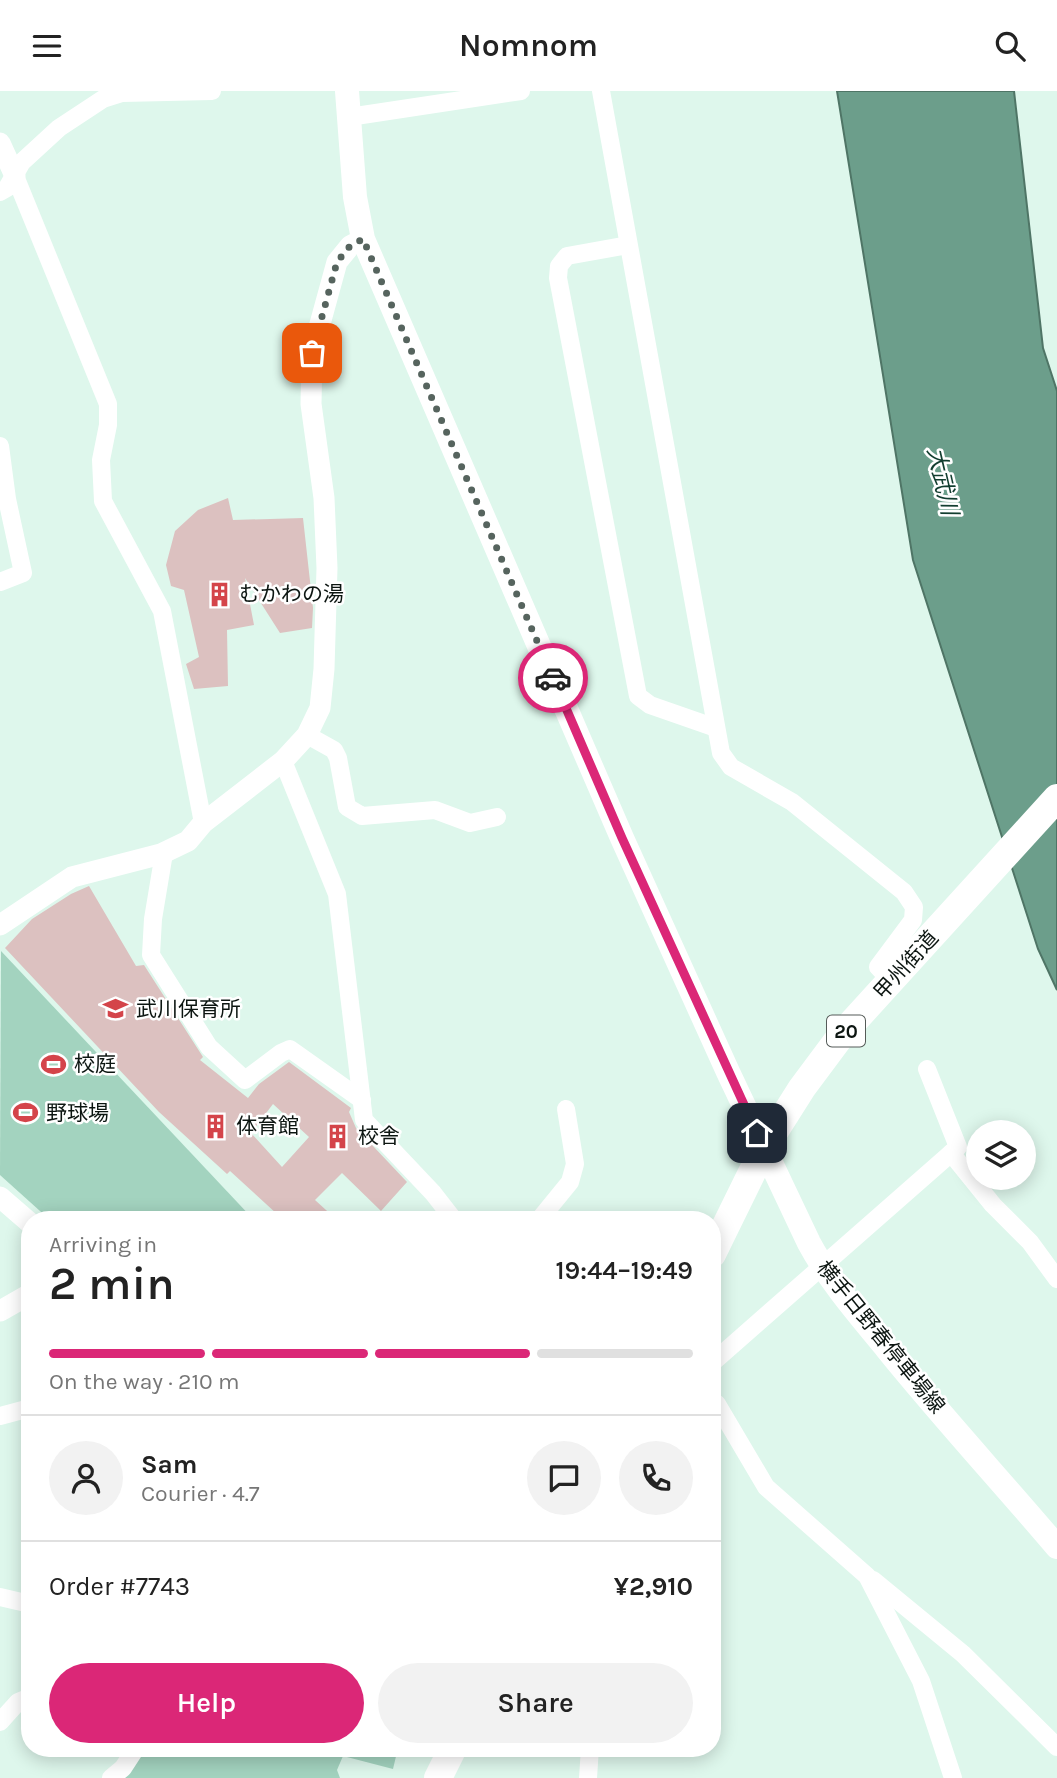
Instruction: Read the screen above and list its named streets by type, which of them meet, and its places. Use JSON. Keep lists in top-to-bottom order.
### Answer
{
  "streets": {
    "highway": ["甲州街道", "20"],
    "main road": ["横手日野春停車場線"]
  },
  "crossings": [
    ["甲州街道", "横手日野春停車場線"]
  ],
  "water": ["大武川"],
  "places": {
    "building": ["むかわの湯", "体育館", "校舎"],
    "school or university": ["武川保育所"],
    "sports": ["校庭", "野球場"]
  },
  "page": {
    "header": "Nomnom",
    "heading": ["2 min", "Arriving in", "19:44–19:49"],
    "panel": [
      "Sam",
      "Courier · 4.7",
      "Order #7743",
      "¥2,910"
    ],
    "bar": "On the way · 210 m",
    "buttons": ["Help", "Share"]
  }
}
